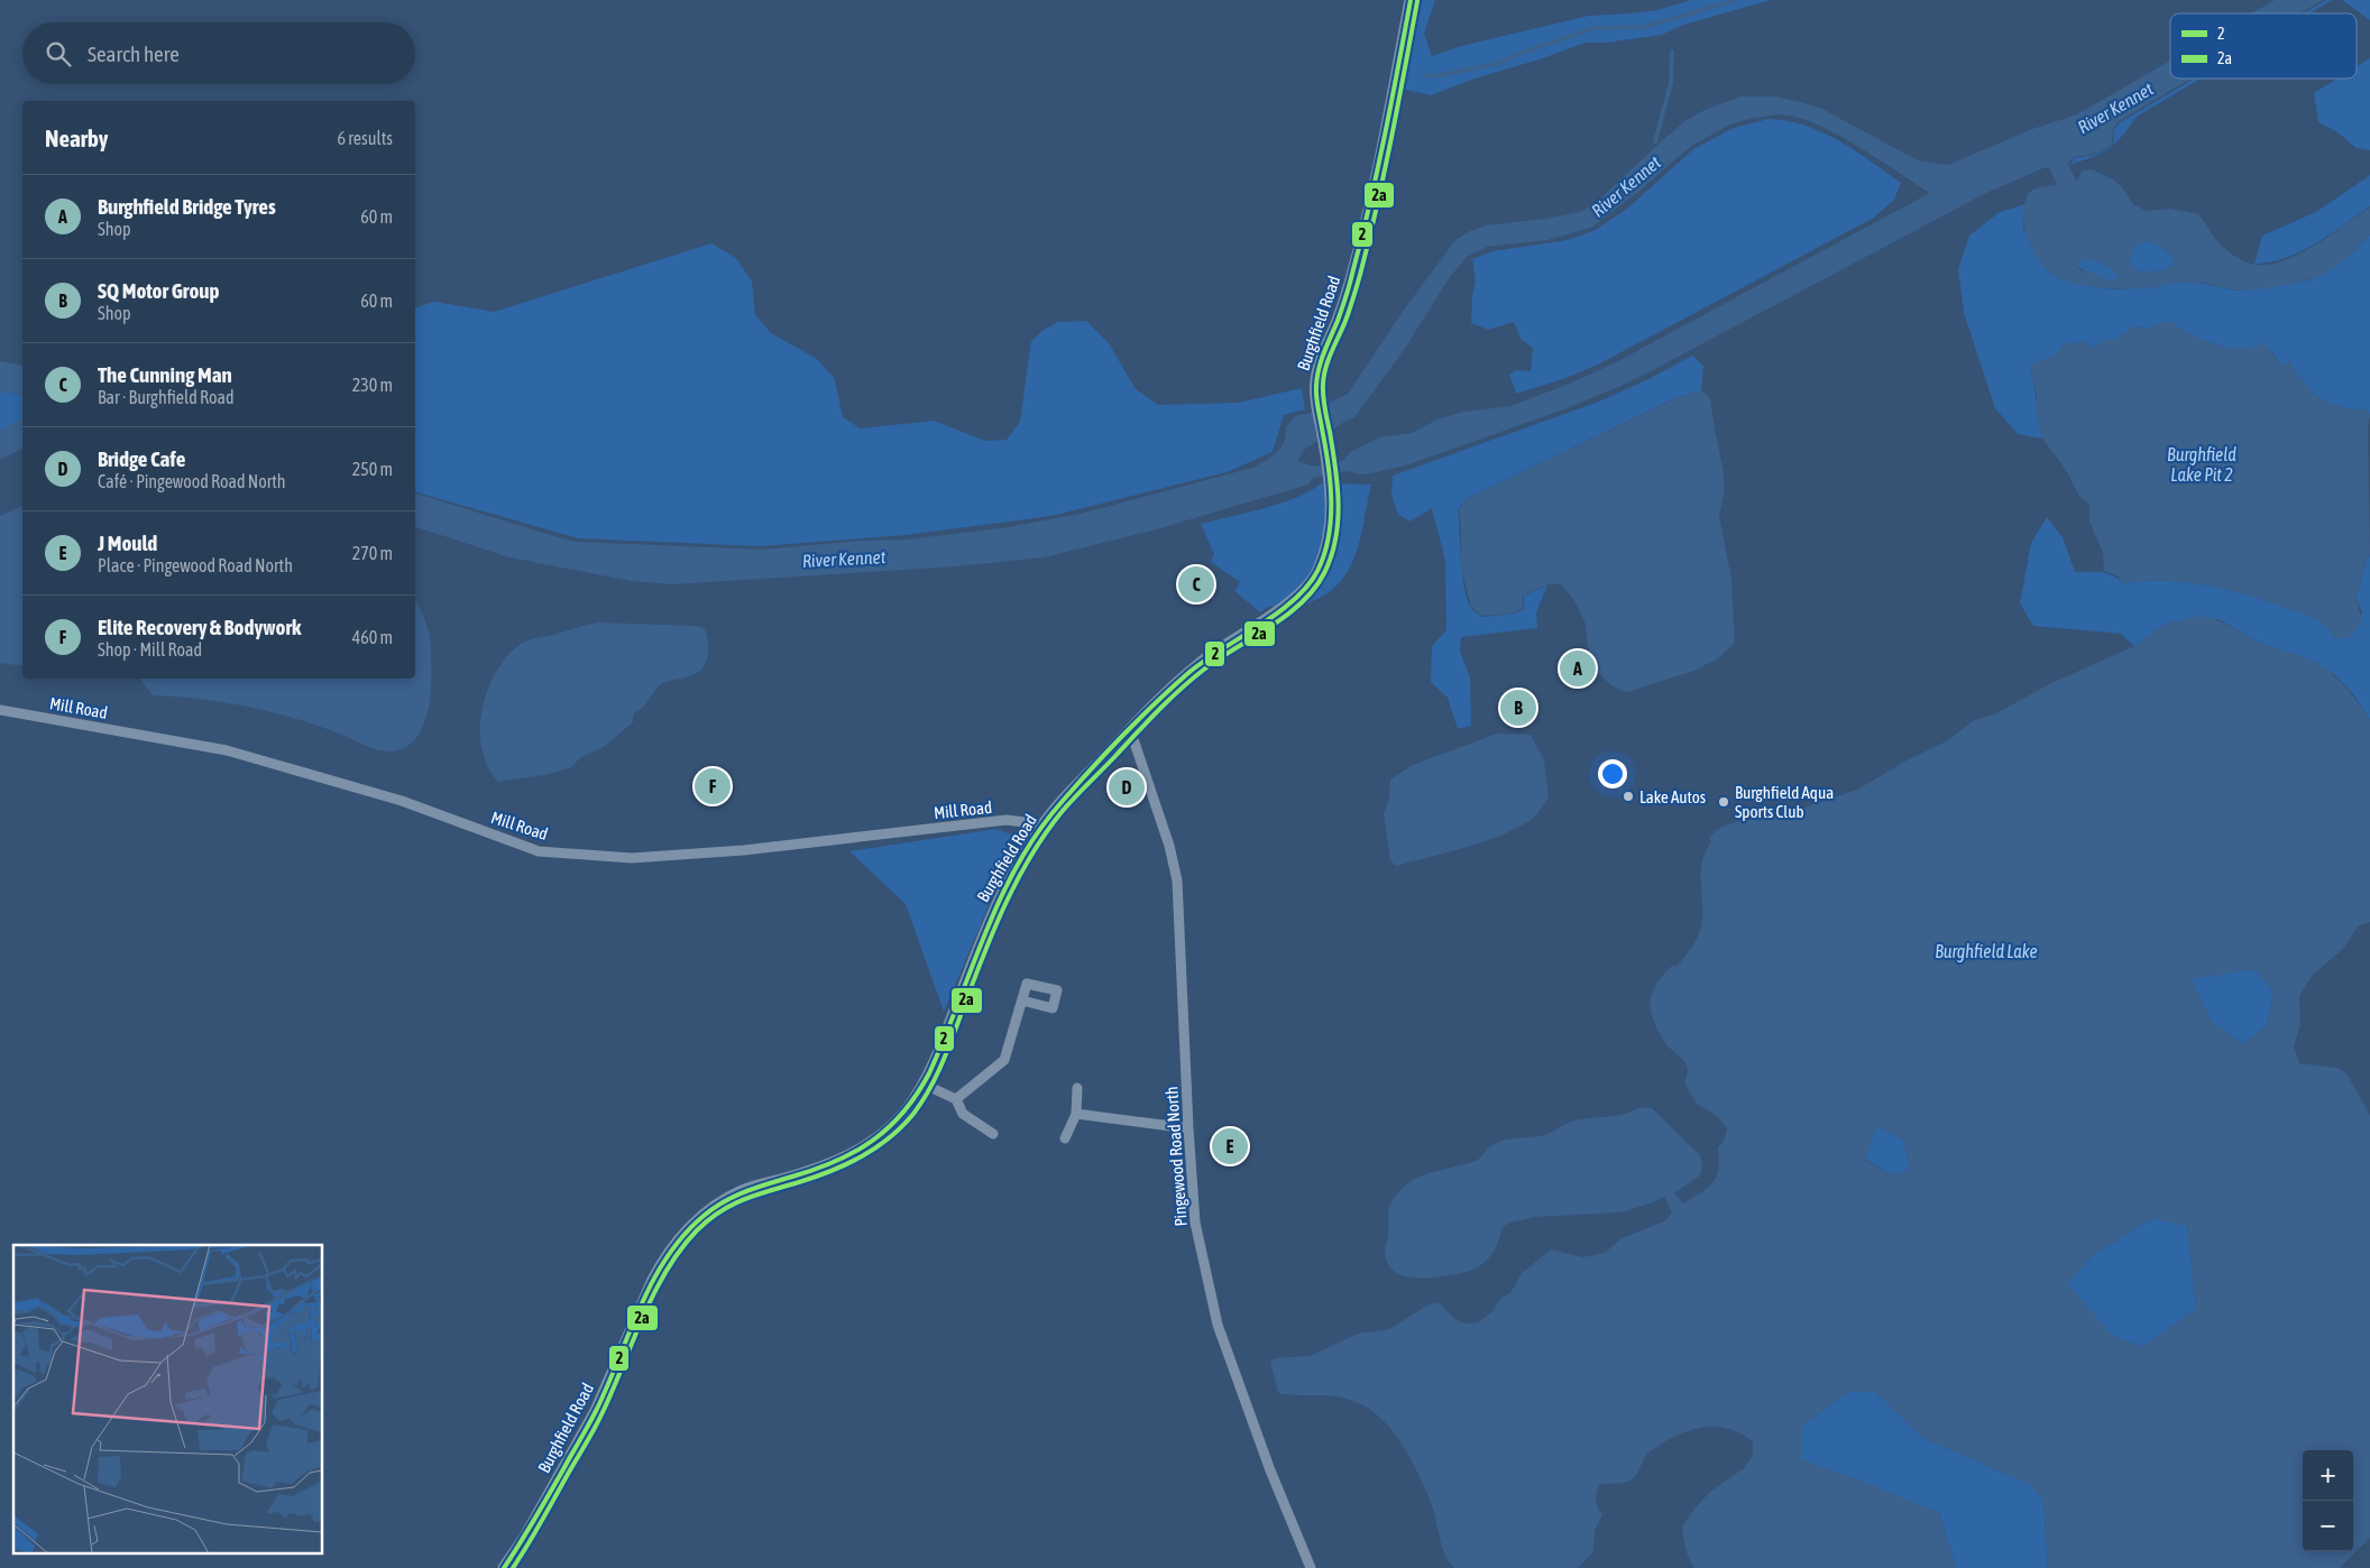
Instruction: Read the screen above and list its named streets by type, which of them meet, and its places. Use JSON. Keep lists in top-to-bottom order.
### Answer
{
  "streets": {
    "street": ["Burghfield Road", "Mill Road", "Pingewood Road North"]
  },
  "crossings": [
    ["Burghfield Road", "Mill Road"],
    ["Burghfield Road", "Pingewood Road North"]
  ],
  "water": ["River Kennet", "Burghfield Lake Pit 2", "Burghfield Lake"],
  "places": ["Lake Autos", "Burghfield Aqua Sports Club"],
  "lines": ["transit line 2", "transit line 2a"],
  "legend": ["2", "2a"],
  "page": {
    "search": "Search here",
    "heading": ["Nearby", "6 results"],
    "list": [
      {
        "mark": "A",
        "name": "Burghfield Bridge Tyres",
        "note": "Shop",
        "value": "60 m"
      },
      {
        "mark": "B",
        "name": "SQ Motor Group",
        "note": "Shop",
        "value": "60 m"
      },
      {
        "mark": "C",
        "name": "The Cunning Man",
        "note": "Bar · Burghfield Road",
        "value": "230 m"
      },
      {
        "mark": "D",
        "name": "Bridge Cafe",
        "note": "Café · Pingewood Road North",
        "value": "250 m"
      },
      {
        "mark": "E",
        "name": "J Mould",
        "note": "Place · Pingewood Road North",
        "value": "270 m"
      },
      {
        "mark": "F",
        "name": "Elite Recovery & Bodywork",
        "note": "Shop · Mill Road",
        "value": "460 m"
      }
    ],
    "pins": [
      "C",
      "A",
      "B",
      "F",
      "D",
      "E"
    ],
    "map_buttons": ["+", "−"]
  }
}
